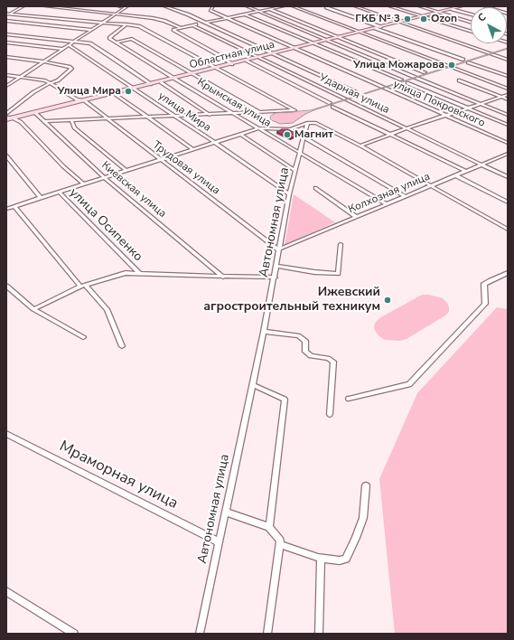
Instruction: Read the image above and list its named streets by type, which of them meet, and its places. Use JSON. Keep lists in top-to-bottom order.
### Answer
{
  "streets": {
    "main road": ["Областная улица"],
    "street": [
      "Ударная улица",
      "Крымская улица",
      "улица Покровского",
      "улица Мира",
      "Трудовая улица",
      "Киевская улица",
      "Колхозная улица",
      "Автономная улица",
      "улица Осипенко",
      "Мраморная улица"
    ]
  },
  "crossings": [
    ["Областная улица", "Ударная улица"],
    ["Областная улица", "Крымская улица"],
    ["Областная улица", "улица Покровского"],
    ["Областная улица", "улица Мира"],
    ["Областная улица", "Трудовая улица"],
    ["Областная улица", "Киевская улица"],
    ["Ударная улица", "Колхозная улица"],
    ["Крымская улица", "Колхозная улица"],
    ["Крымская улица", "Автономная улица"],
    ["улица Мира", "Автономная улица"],
    ["Трудовая улица", "Колхозная улица"],
    ["Трудовая улица", "Автономная улица"],
    ["Колхозная улица", "Автономная улица"],
    ["Автономная улица", "Мраморная улица"]
  ],
  "places": [
    "ГКБ № 3",
    "Ozon",
    "Улица Можарова",
    "Улица Мира",
    "Магнит",
    "Ижевский агростроительный техникум"
  ],
  "north": "top left"
}
